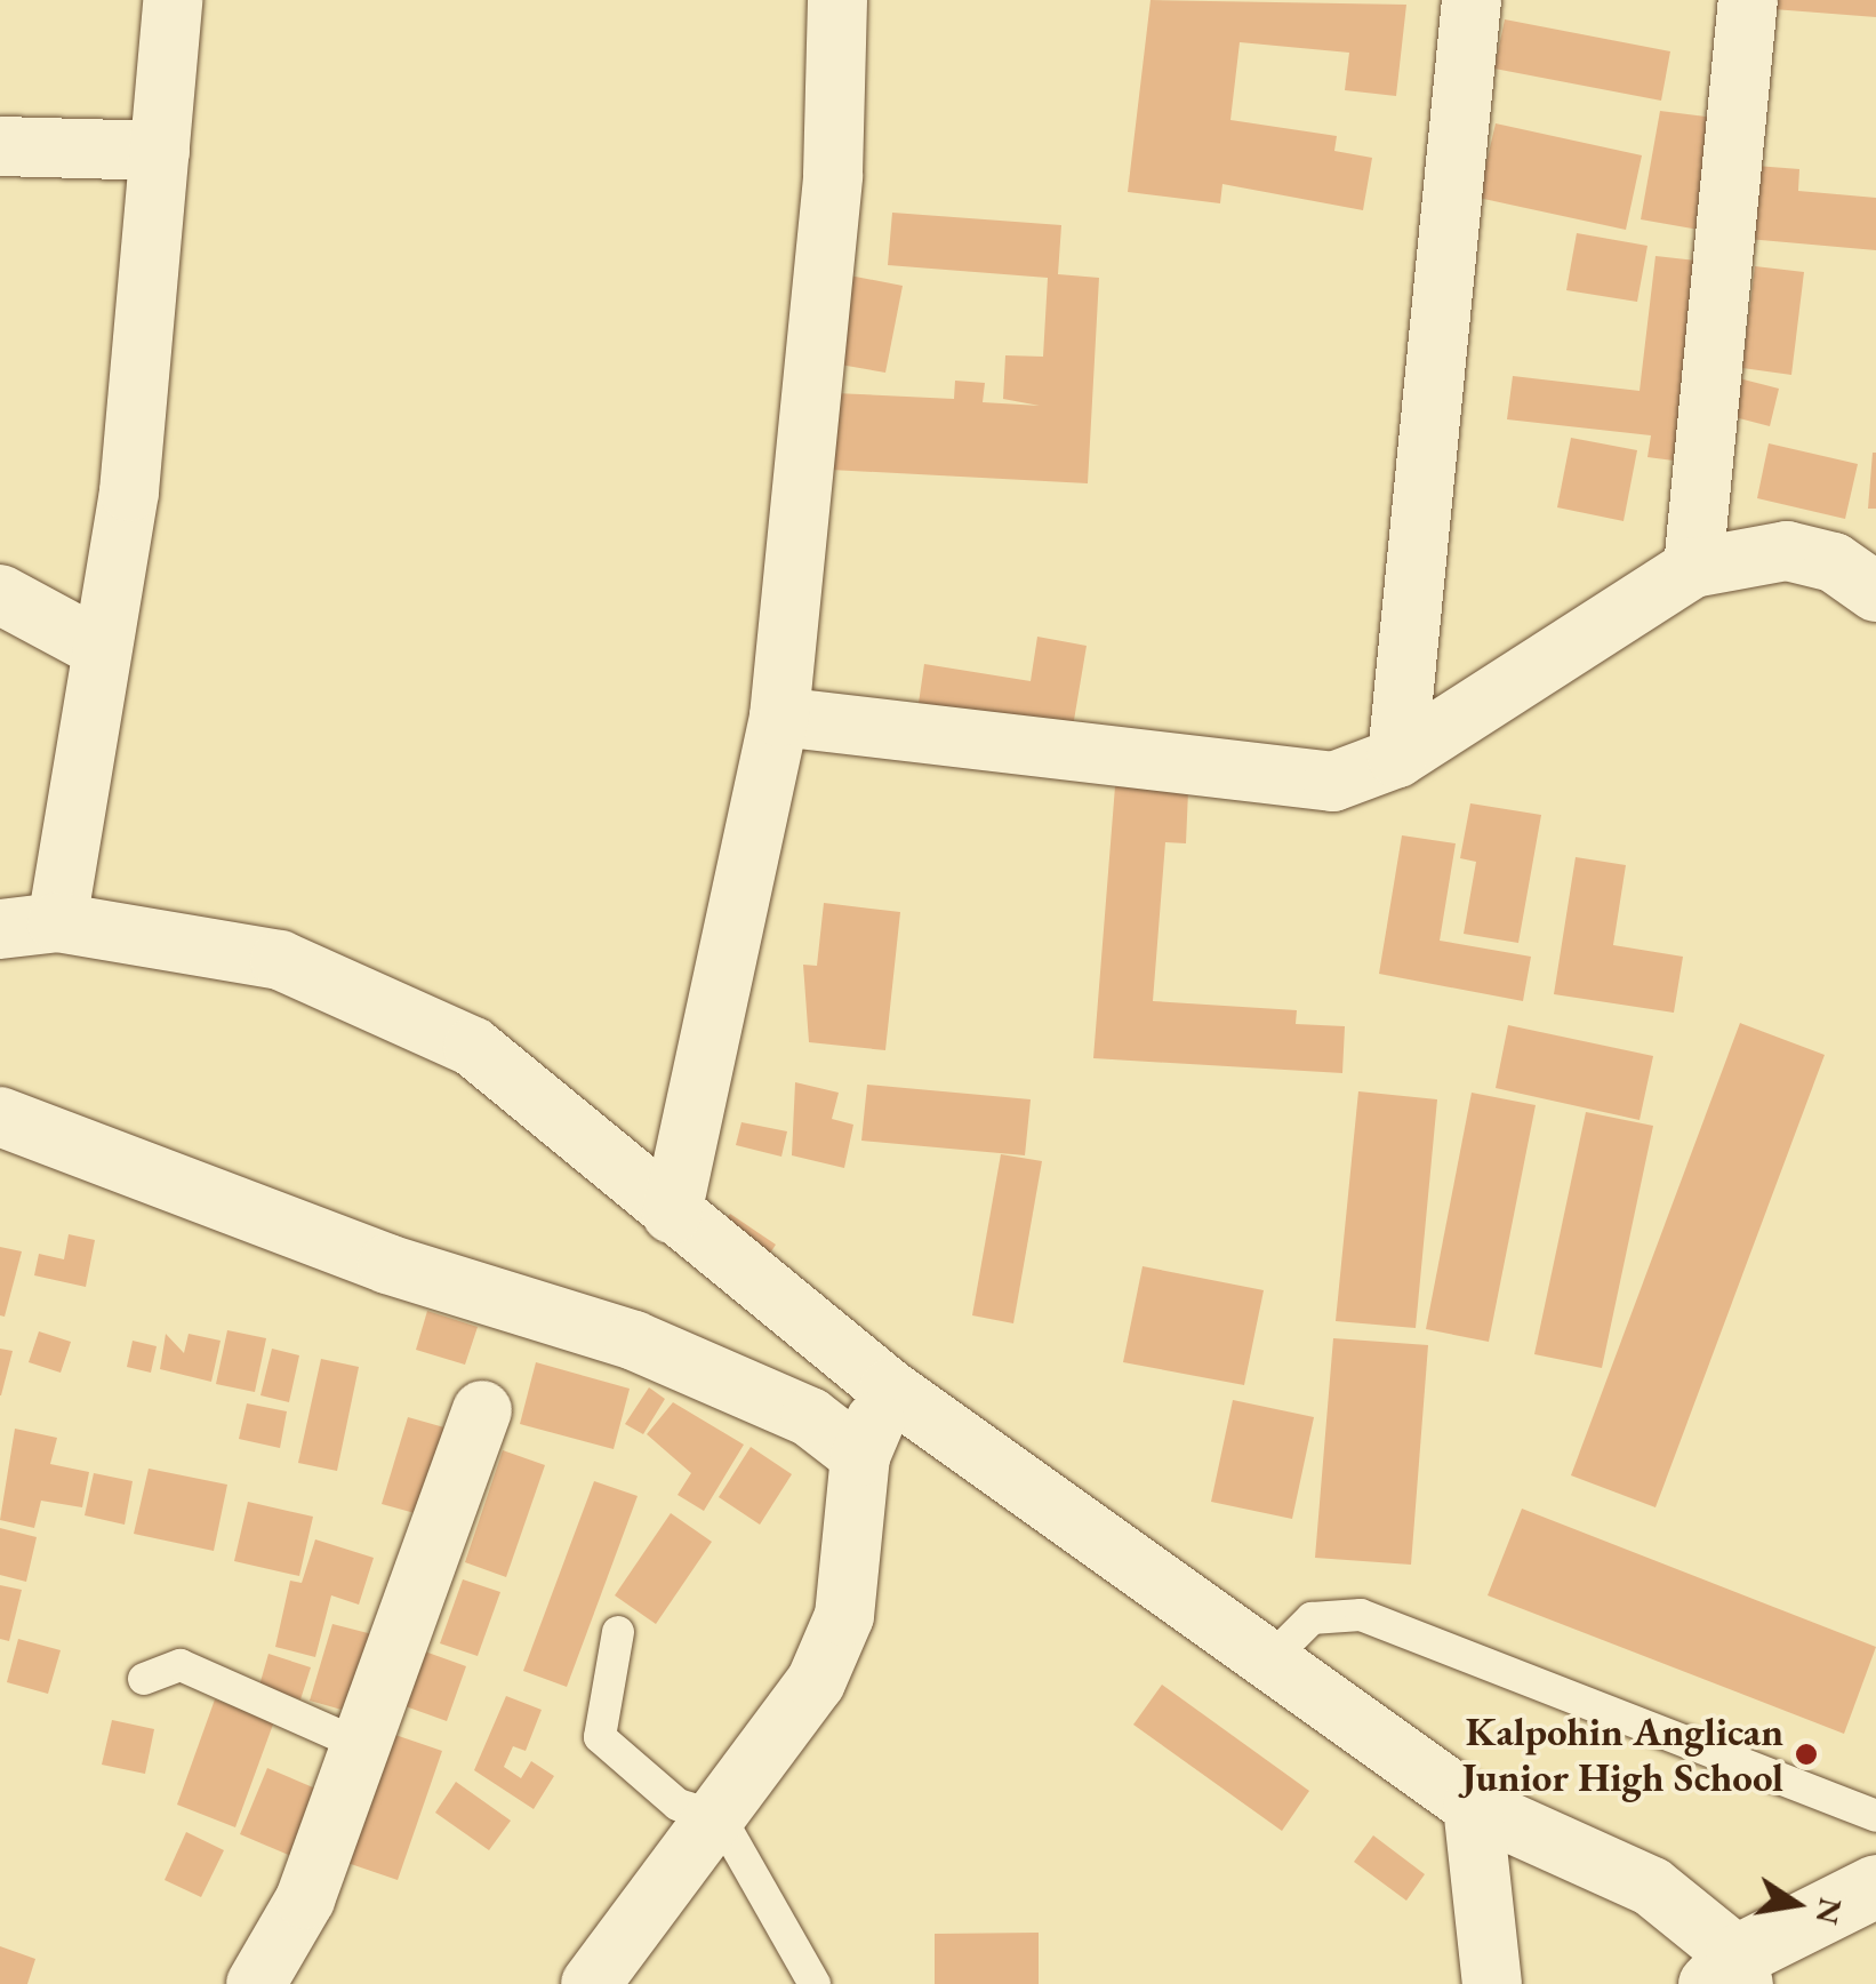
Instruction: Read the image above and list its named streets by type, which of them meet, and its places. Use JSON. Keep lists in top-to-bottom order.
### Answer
{
  "places": ["Kalpohin Anglican Junior High School"],
  "north": "right"
}
